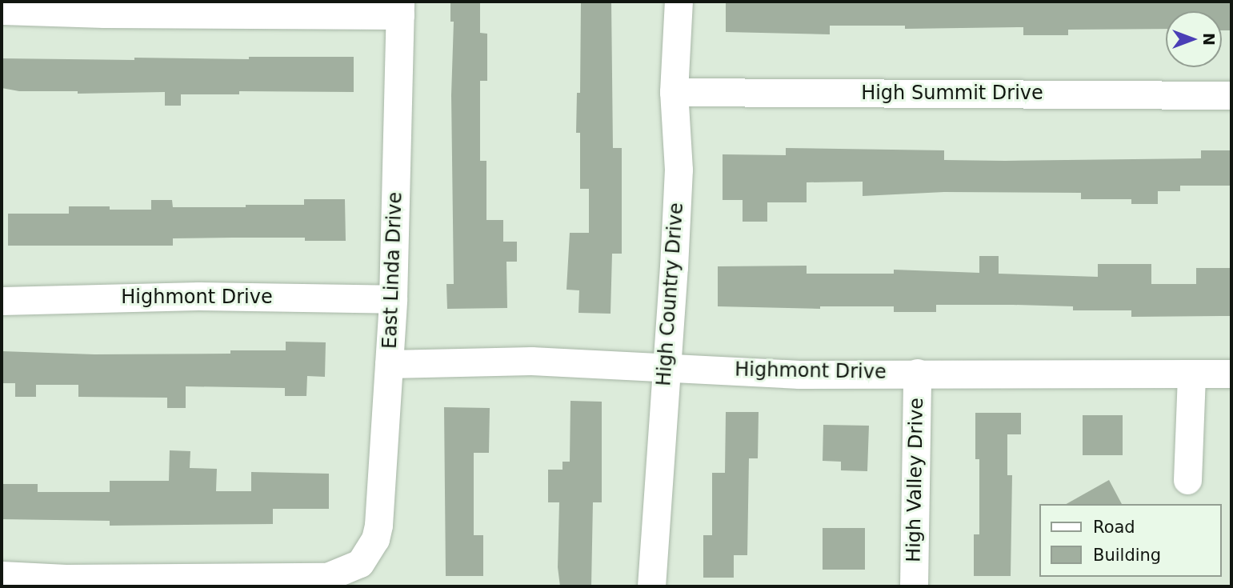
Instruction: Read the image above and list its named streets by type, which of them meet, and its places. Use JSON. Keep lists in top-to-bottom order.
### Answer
{
  "streets": {
    "street": [
      "High Summit Drive",
      "East Linda Drive",
      "High Country Drive",
      "Highmont Drive",
      "High Valley Drive"
    ]
  },
  "crossings": [
    ["High Summit Drive", "High Country Drive"],
    ["East Linda Drive", "Highmont Drive"],
    ["High Country Drive", "Highmont Drive"],
    ["Highmont Drive", "High Valley Drive"]
  ],
  "legend": ["Road", "Building"],
  "north": "right"
}
